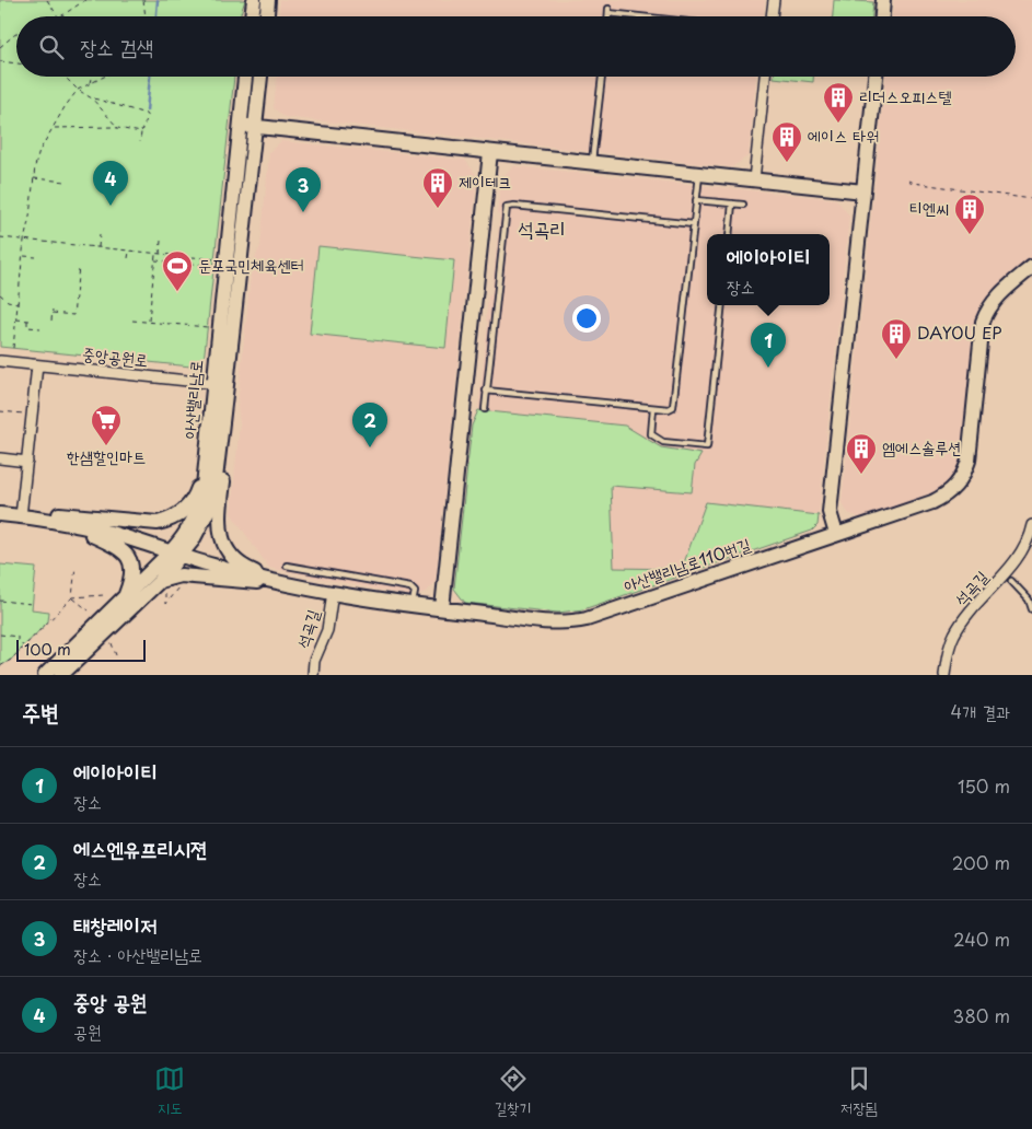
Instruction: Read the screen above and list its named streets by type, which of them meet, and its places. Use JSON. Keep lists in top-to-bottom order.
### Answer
{
  "streets": {
    "street": [
      "중앙공원로",
      "아산밸리남로",
      "아산밸리남로110번길",
      "석곡길"
    ]
  },
  "crossings": [
    ["중앙공원로", "아산밸리남로"],
    ["아산밸리남로", "아산밸리남로110번길"],
    ["아산밸리남로110번길", "석곡길"]
  ],
  "districts": ["석곡리"],
  "places": {
    "building": [
      "리더스오피스텔",
      "에이스 타워",
      "제이테크",
      "티엔씨",
      "DAYOU EP",
      "엠에스솔루션"
    ],
    "sports": ["둔포국민체육센터"],
    "supermarket": ["한샘할인마트"]
  },
  "scale_bar": "100 m",
  "page": {
    "search": "장소 검색",
    "pins": [
      "4",
      "3",
      "1",
      "2"
    ],
    "popup": ["에이아이티", "장소"],
    "scale": "100 m",
    "heading": ["주변", "4개 결과"],
    "list": [
      {
        "mark": "1",
        "name": "에이아이티",
        "note": "장소",
        "value": "150 m"
      },
      {
        "mark": "2",
        "name": "에스엔유프리시젼",
        "note": "장소",
        "value": "200 m"
      },
      {
        "mark": "3",
        "name": "태창레이저",
        "note": "장소 · 아산밸리남로",
        "value": "240 m"
      },
      {
        "mark": "4",
        "name": "중앙 공원",
        "note": "공원",
        "value": "380 m"
      }
    ],
    "nav": ["지도", "길찾기", "저장됨"]
  }
}
